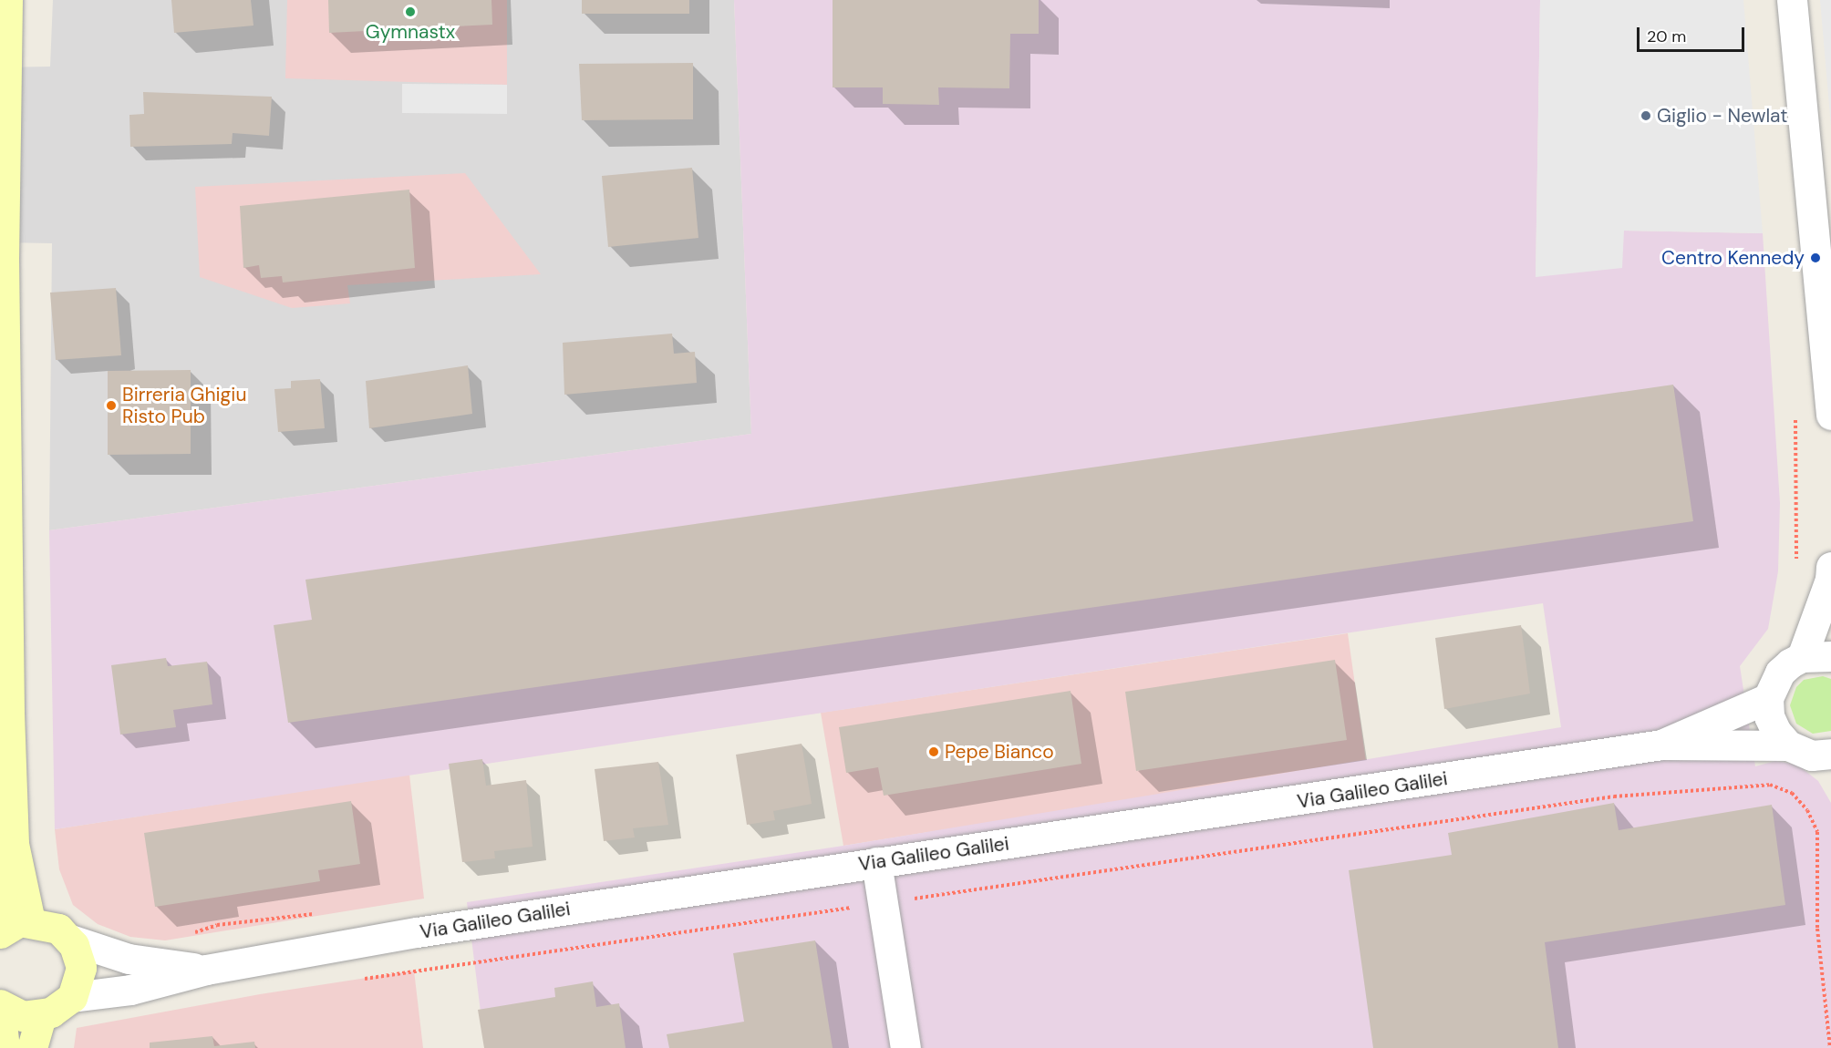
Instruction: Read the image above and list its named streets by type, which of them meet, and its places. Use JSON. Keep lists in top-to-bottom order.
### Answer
{
  "streets": {
    "street": ["Via Galileo Galilei"]
  },
  "places": [
    "Gymnastx",
    "Giglio - Newlat",
    "Centro Kennedy",
    "Birreria Ghigiu Risto Pub",
    "Pepe Bianco"
  ],
  "scale_bar": "20 m"
}
